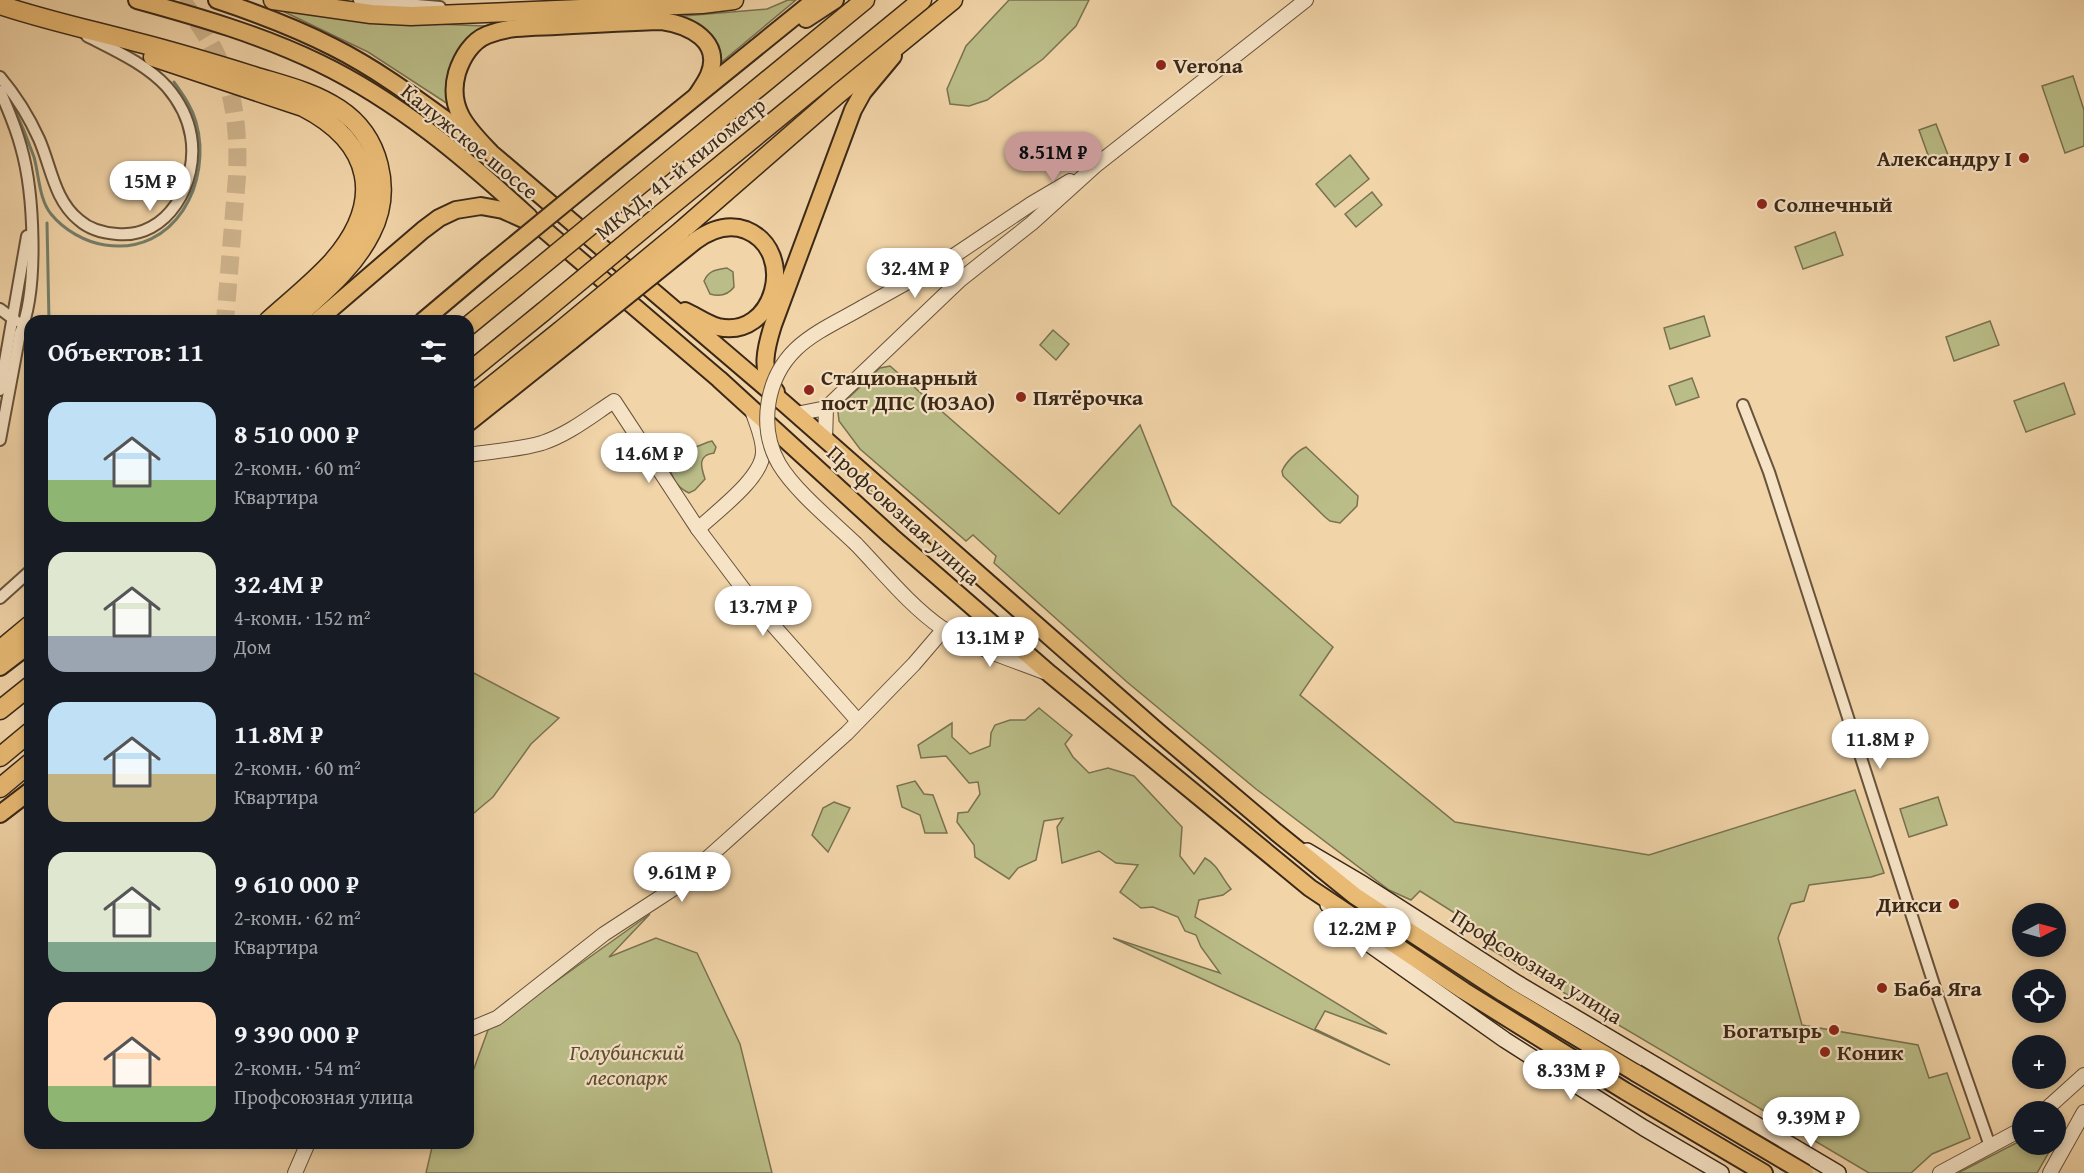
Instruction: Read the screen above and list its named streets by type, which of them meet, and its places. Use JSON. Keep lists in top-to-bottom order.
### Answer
{
  "streets": {
    "highway": ["МКАД, 41-й километр"],
    "main road": ["Калужское шоссе", "Профсоюзная улица"]
  },
  "crossings": [
    ["Калужское шоссе", "Профсоюзная улица"]
  ],
  "parks": ["Голубинский лесопарк"],
  "places": [
    "Verona",
    "Александру I",
    "Солнечный",
    "Стационарный пост ДПС (ЮЗАО)",
    "Пятёрочка",
    "Дикси",
    "Баба Яга",
    "Богатырь",
    "Коник"
  ],
  "north": "right",
  "page": {
    "price": [
      "8.51M ₽",
      "15M ₽",
      "32.4M ₽",
      "14.6M ₽",
      "13.7M ₽",
      "13.1M ₽",
      "11.8M ₽",
      "9.61M ₽",
      "12.2M ₽",
      "8.33M ₽",
      "9.39M ₽"
    ],
    "heading": "Объектов: 11",
    "list": [
      {
        "name": "8 510 000 ₽",
        "note": "2-комн. · 60 m² · Квартира"
      },
      {
        "name": "32.4M ₽",
        "note": "4-комн. · 152 m² · Дом"
      },
      {
        "name": "11.8M ₽",
        "note": "2-комн. · 60 m² · Квартира"
      },
      {
        "name": "9 610 000 ₽",
        "note": "2-комн. · 62 m² · Квартира"
      },
      {
        "name": "9 390 000 ₽",
        "note": "2-комн. · 54 m² · Профсоюзная улица"
      }
    ],
    "map_buttons": ["+", "−"]
  }
}
